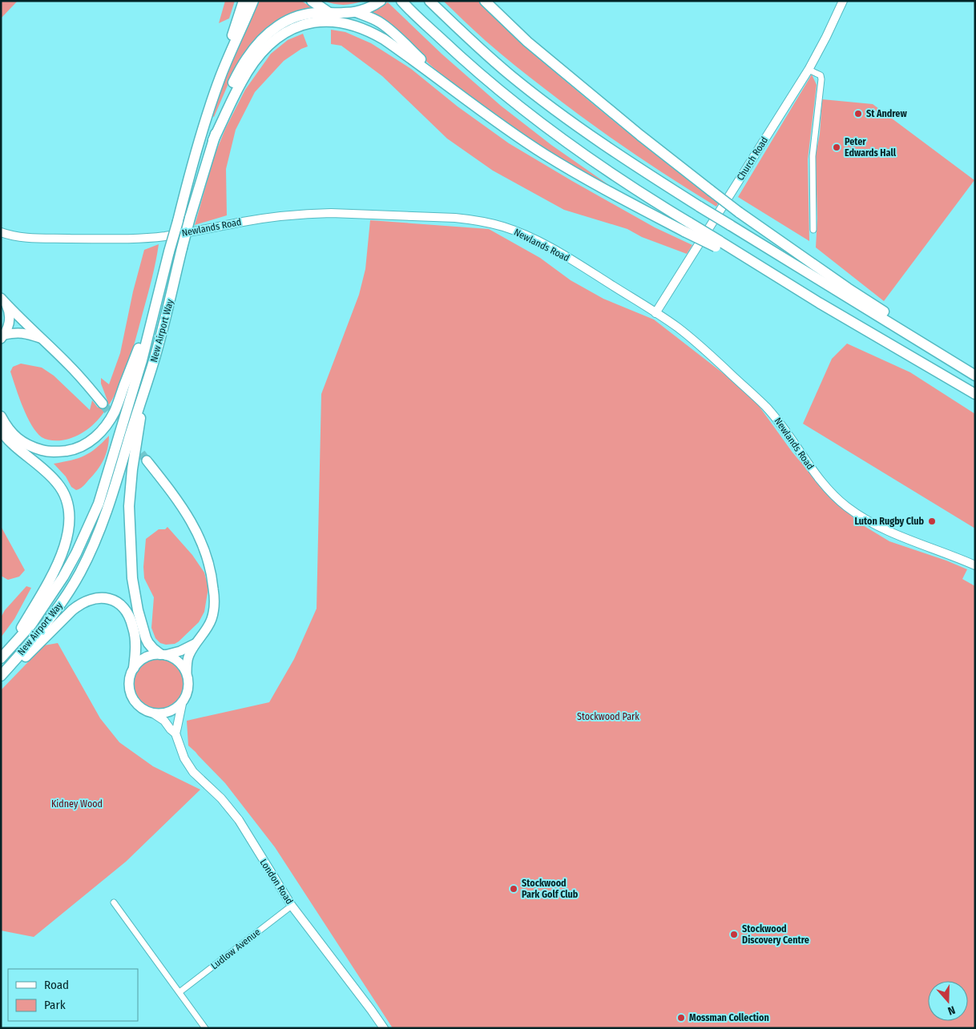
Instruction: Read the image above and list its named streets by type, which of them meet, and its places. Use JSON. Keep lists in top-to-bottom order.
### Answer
{
  "streets": {
    "highway": ["New Airport Way"],
    "street": [
      "Church Road",
      "Newlands Road",
      "London Road",
      "Ludlow Avenue"
    ]
  },
  "crossings": [
    ["Church Road", "Newlands Road"],
    ["London Road", "Ludlow Avenue"]
  ],
  "parks": ["Stockwood Park", "Kidney Wood"],
  "places": [
    "St Andrew",
    "Peter Edwards Hall",
    "Luton Rugby Club",
    "Stockwood Park Golf Club",
    "Stockwood Discovery Centre",
    "Mossman Collection"
  ],
  "legend": ["Road", "Park"],
  "north": "bottom"
}
